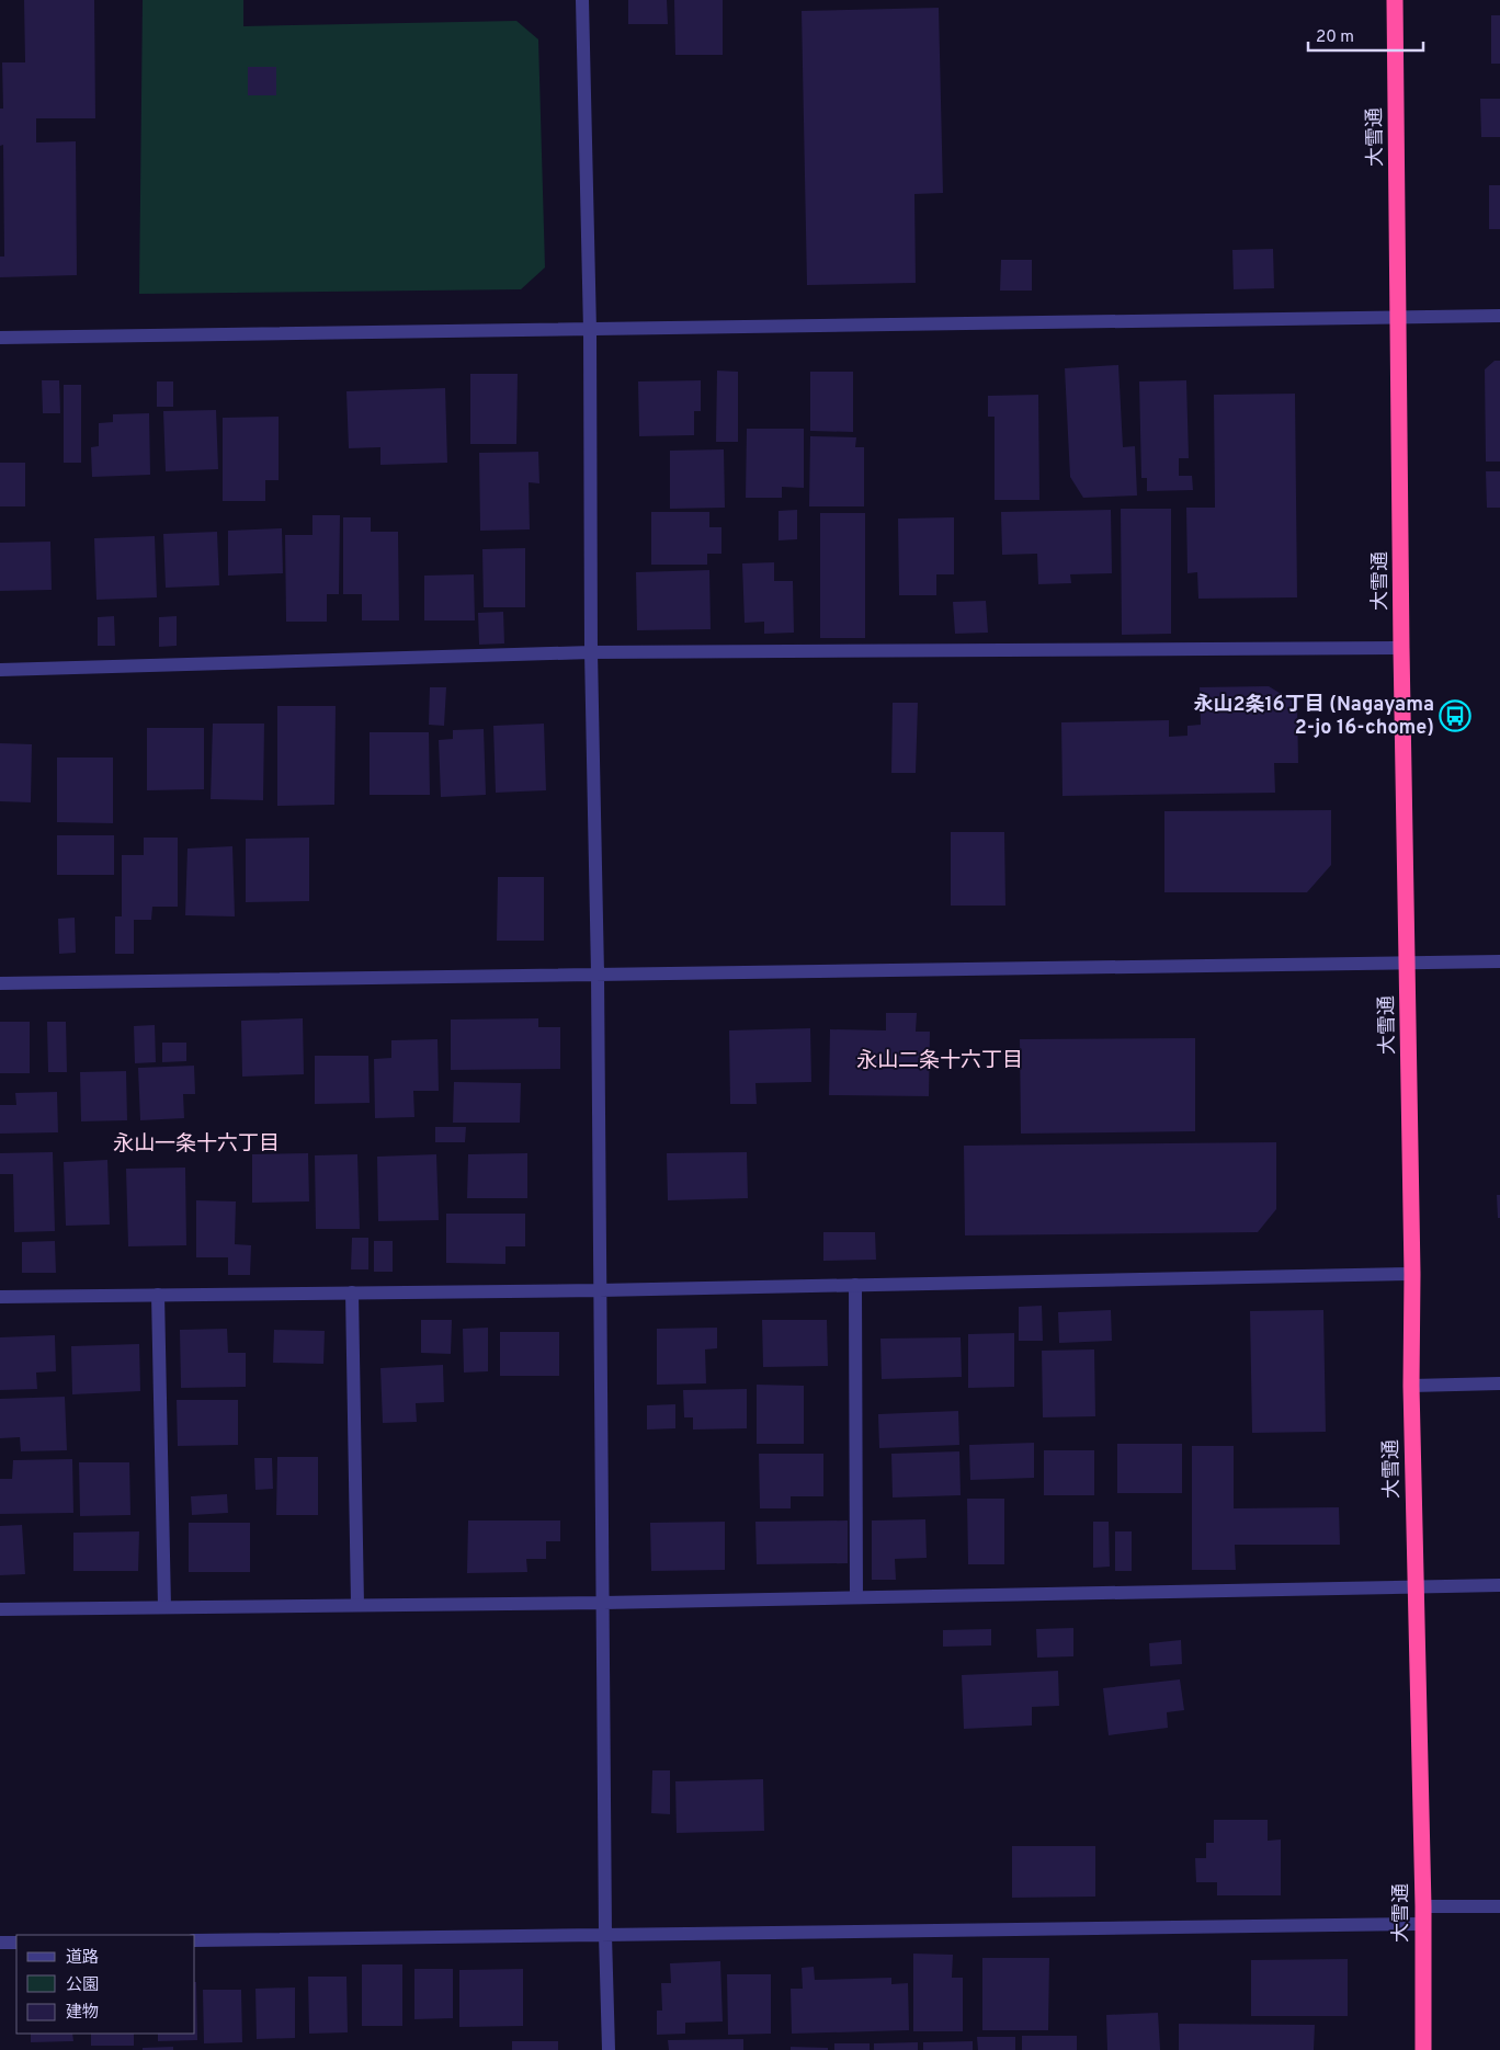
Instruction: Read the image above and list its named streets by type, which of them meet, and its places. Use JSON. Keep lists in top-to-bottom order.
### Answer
{
  "streets": {
    "highway": ["大雪通"]
  },
  "districts": ["永山二条十六丁目", "永山一条十六丁目"],
  "places": {
    "bus stop": ["永山2条16丁目 (Nagayama 2-jo 16-chome)"]
  },
  "legend": ["道路", "公園", "建物"],
  "scale_bar": "20 m"
}
